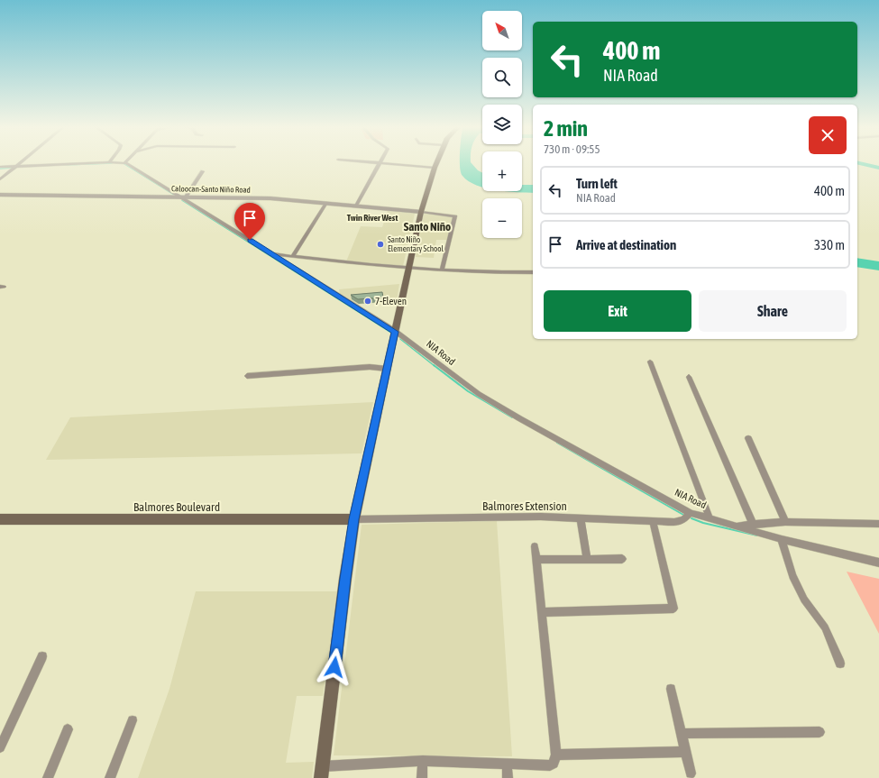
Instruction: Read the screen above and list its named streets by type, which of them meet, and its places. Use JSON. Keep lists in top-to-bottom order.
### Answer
{
  "streets": {
    "main road": ["Balmores Boulevard"],
    "street": ["Caloocan-Santo Niño Road", "NIA Road", "Balmores Extension"]
  },
  "crossings": [
    ["Caloocan-Santo Niño Road", "NIA Road"],
    ["NIA Road", "Balmores Extension"],
    ["Balmores Extension", "Balmores Boulevard"]
  ],
  "districts": ["Twin River West", "Santo Niño"],
  "places": ["Santo Niño Elementary School", "7-Eleven"],
  "north": "top left",
  "page": {
    "map_buttons": ["+", "−"],
    "turn": ["400 m", "NIA Road"],
    "heading": ["2 min", "730 m · 09:55"],
    "list": [
      {
        "name": "Turn left",
        "note": "NIA Road",
        "value": "400 m"
      },
      {
        "name": "Arrive at destination",
        "value": "330 m"
      }
    ],
    "buttons": ["Exit", "Share"]
  }
}
